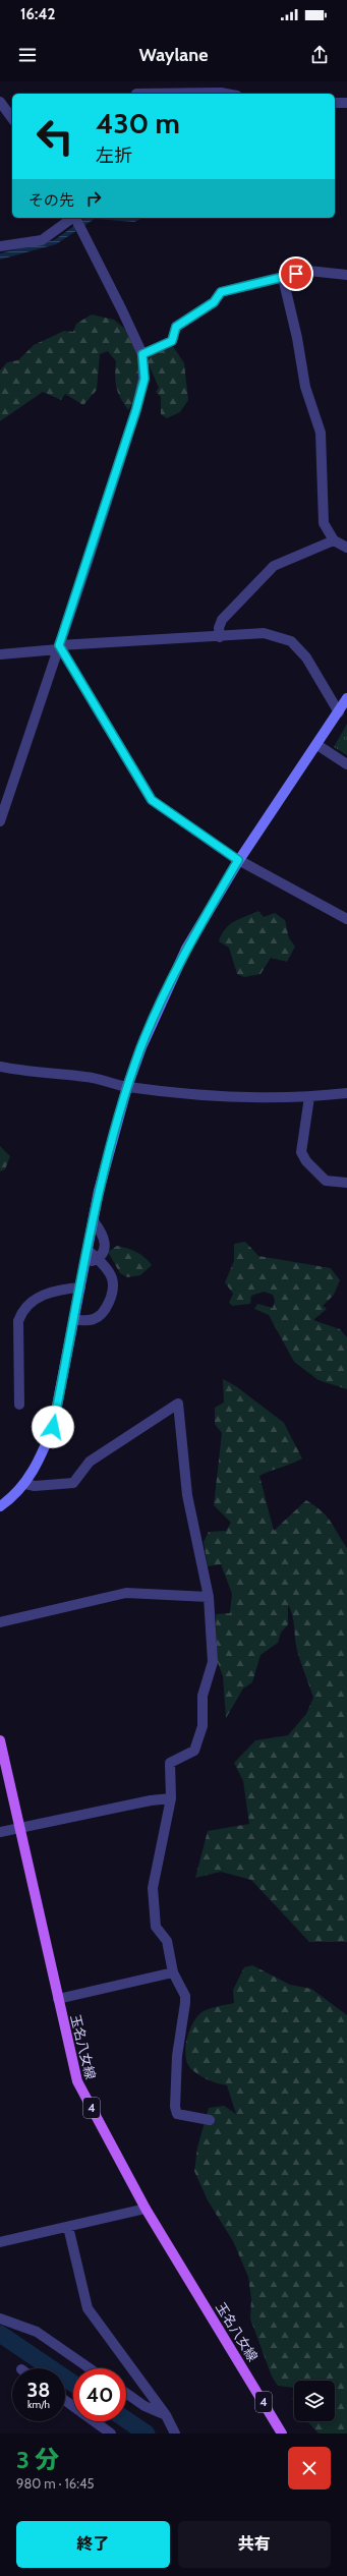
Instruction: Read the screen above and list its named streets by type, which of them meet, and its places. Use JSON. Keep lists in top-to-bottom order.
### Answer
{
  "streets": {
    "main road": ["玉名八女線", "4"]
  },
  "page": {
    "status": "16:42",
    "header": "Waylane",
    "turn": ["430 m", "左折"],
    "then": "その先",
    "speed": "38 km/h",
    "limit": "40",
    "heading": ["3 分", "980 m · 16:45"],
    "buttons": ["終了", "共有"]
  }
}
